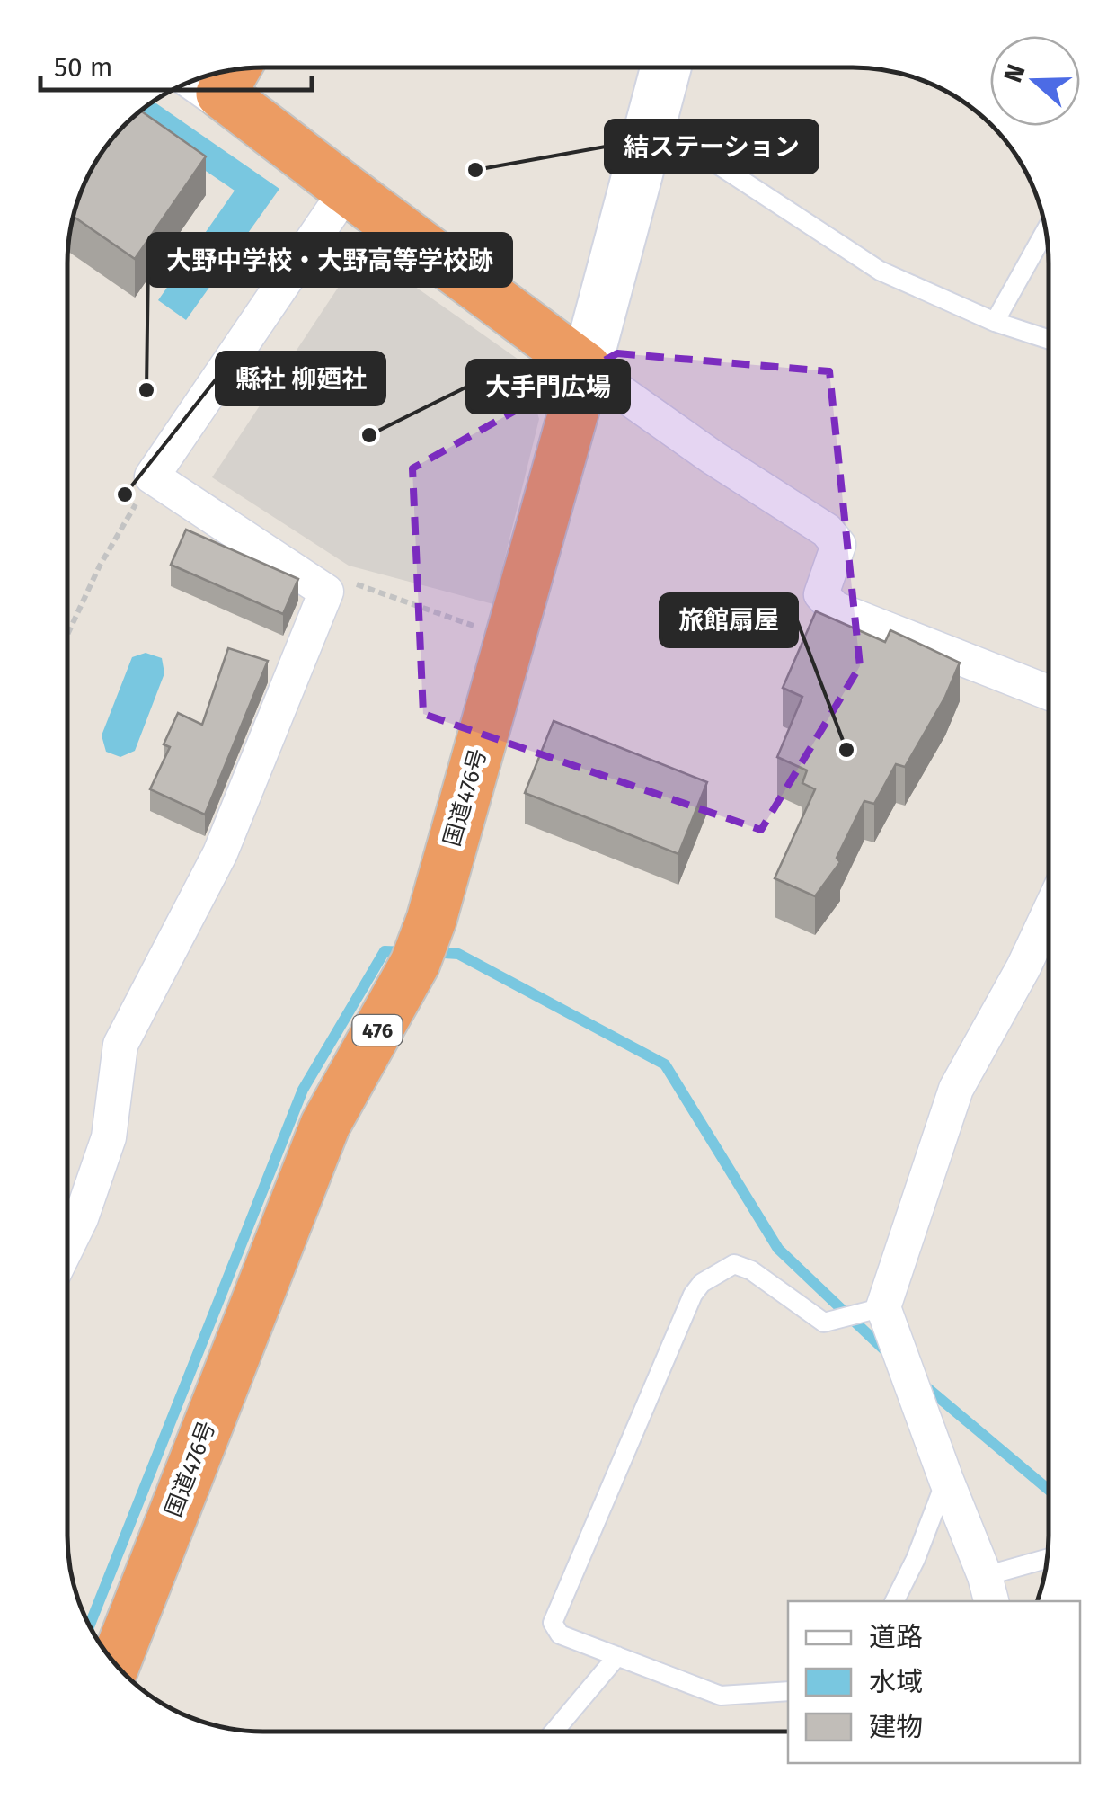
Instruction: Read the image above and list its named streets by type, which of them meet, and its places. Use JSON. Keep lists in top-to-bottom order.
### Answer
{
  "streets": {
    "highway": ["国道476号", "476"]
  },
  "places": [
    "結ステーション",
    "大野中学校・大野高等学校跡",
    "大手門広場",
    "縣社 柳廼社",
    "旅館扇屋"
  ],
  "legend": ["道路", "水域", "建物"],
  "scale_bar": "50 m",
  "north": "left"
}
